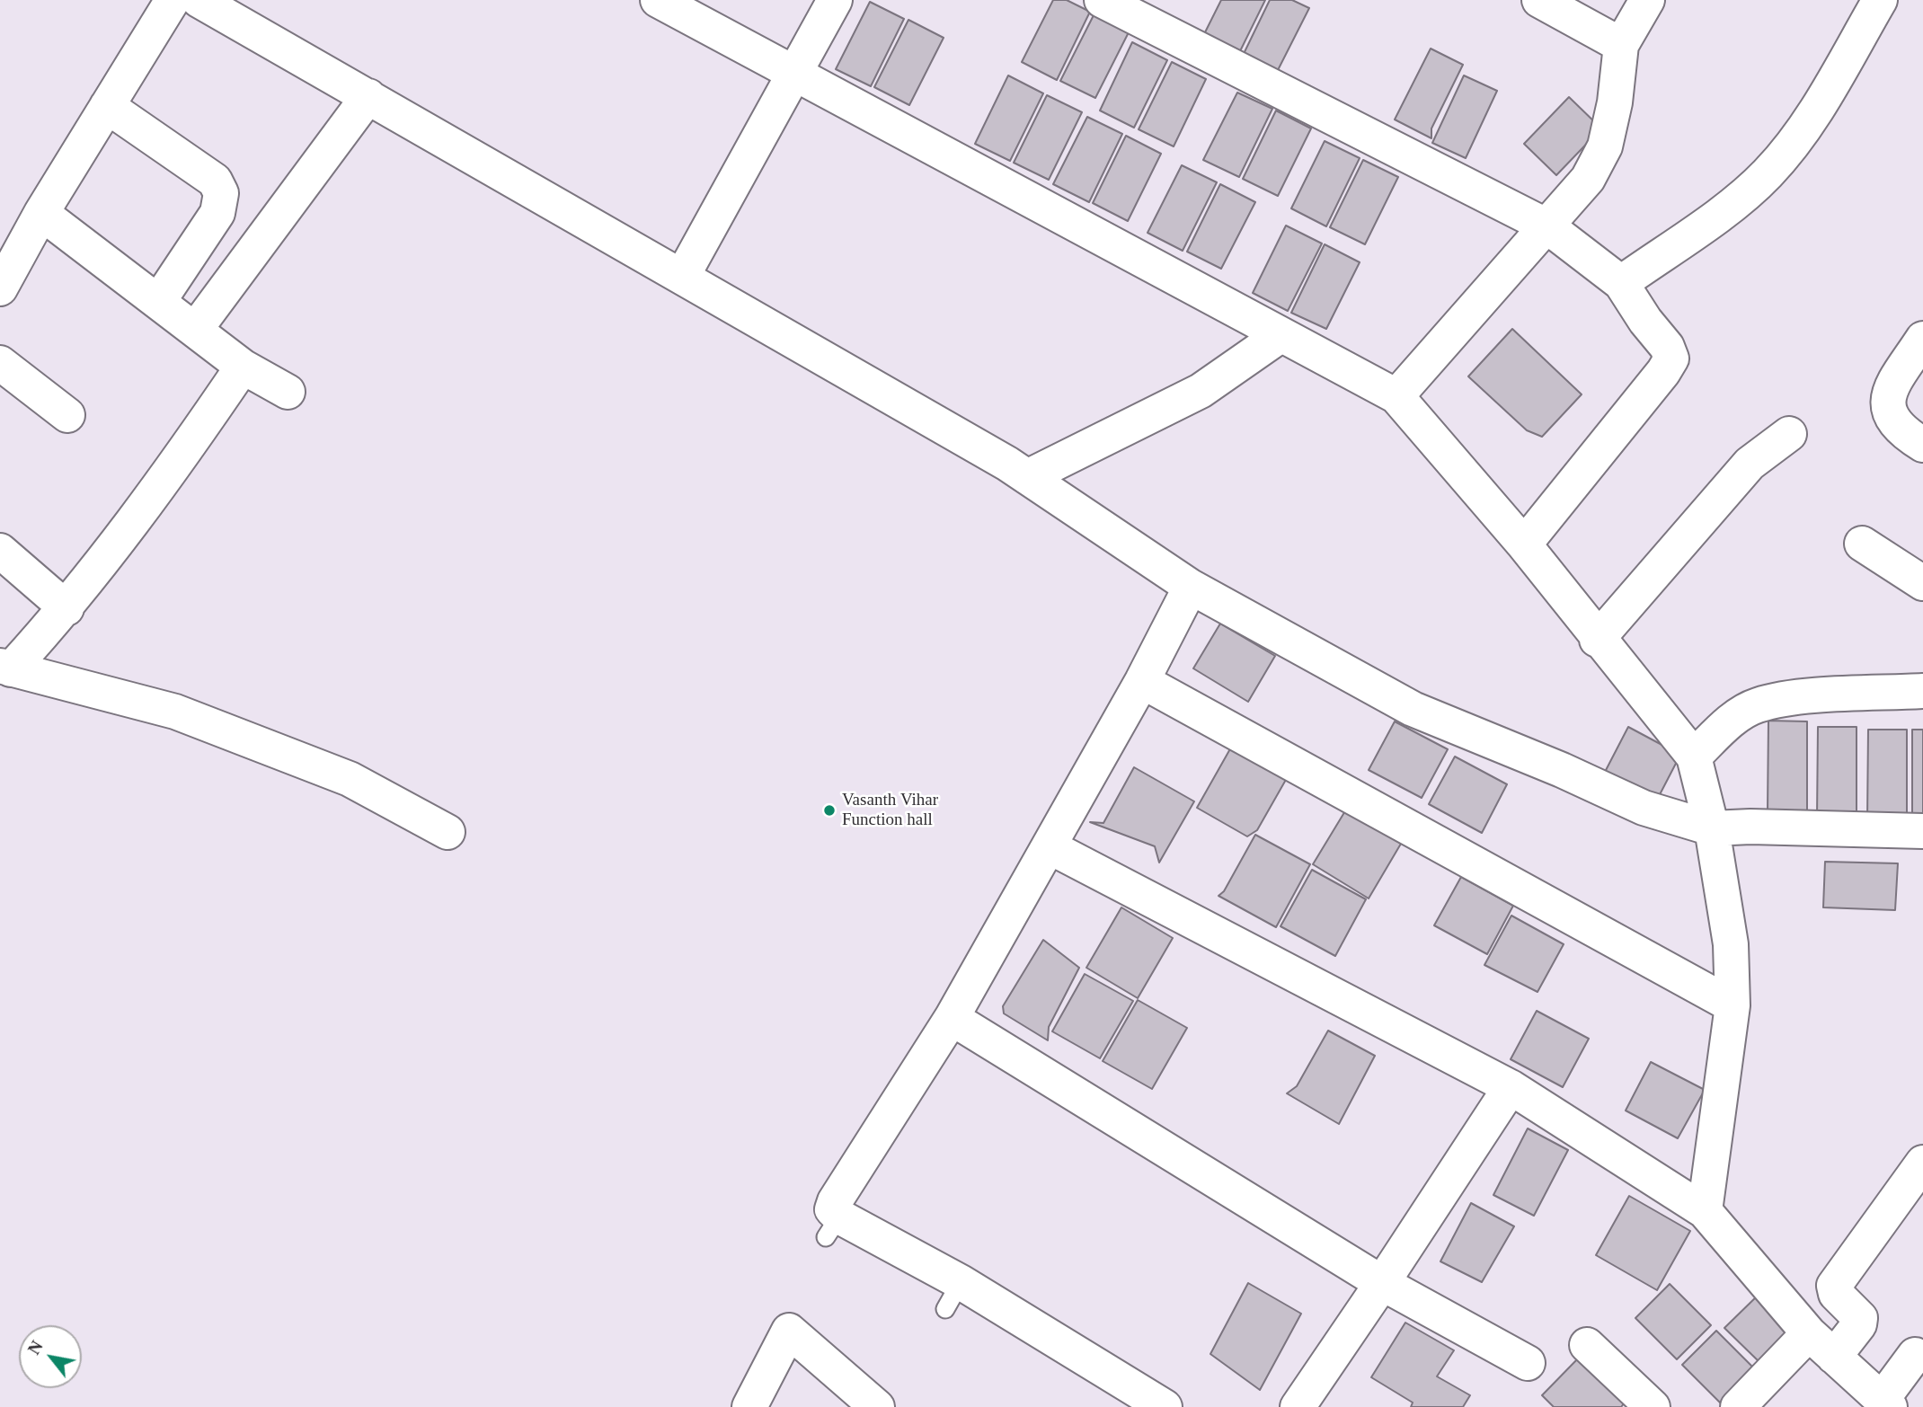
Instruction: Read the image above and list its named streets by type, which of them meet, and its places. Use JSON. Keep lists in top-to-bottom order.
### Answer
{
  "places": ["Vasanth Vihar Function hall"],
  "north": "top left"
}
